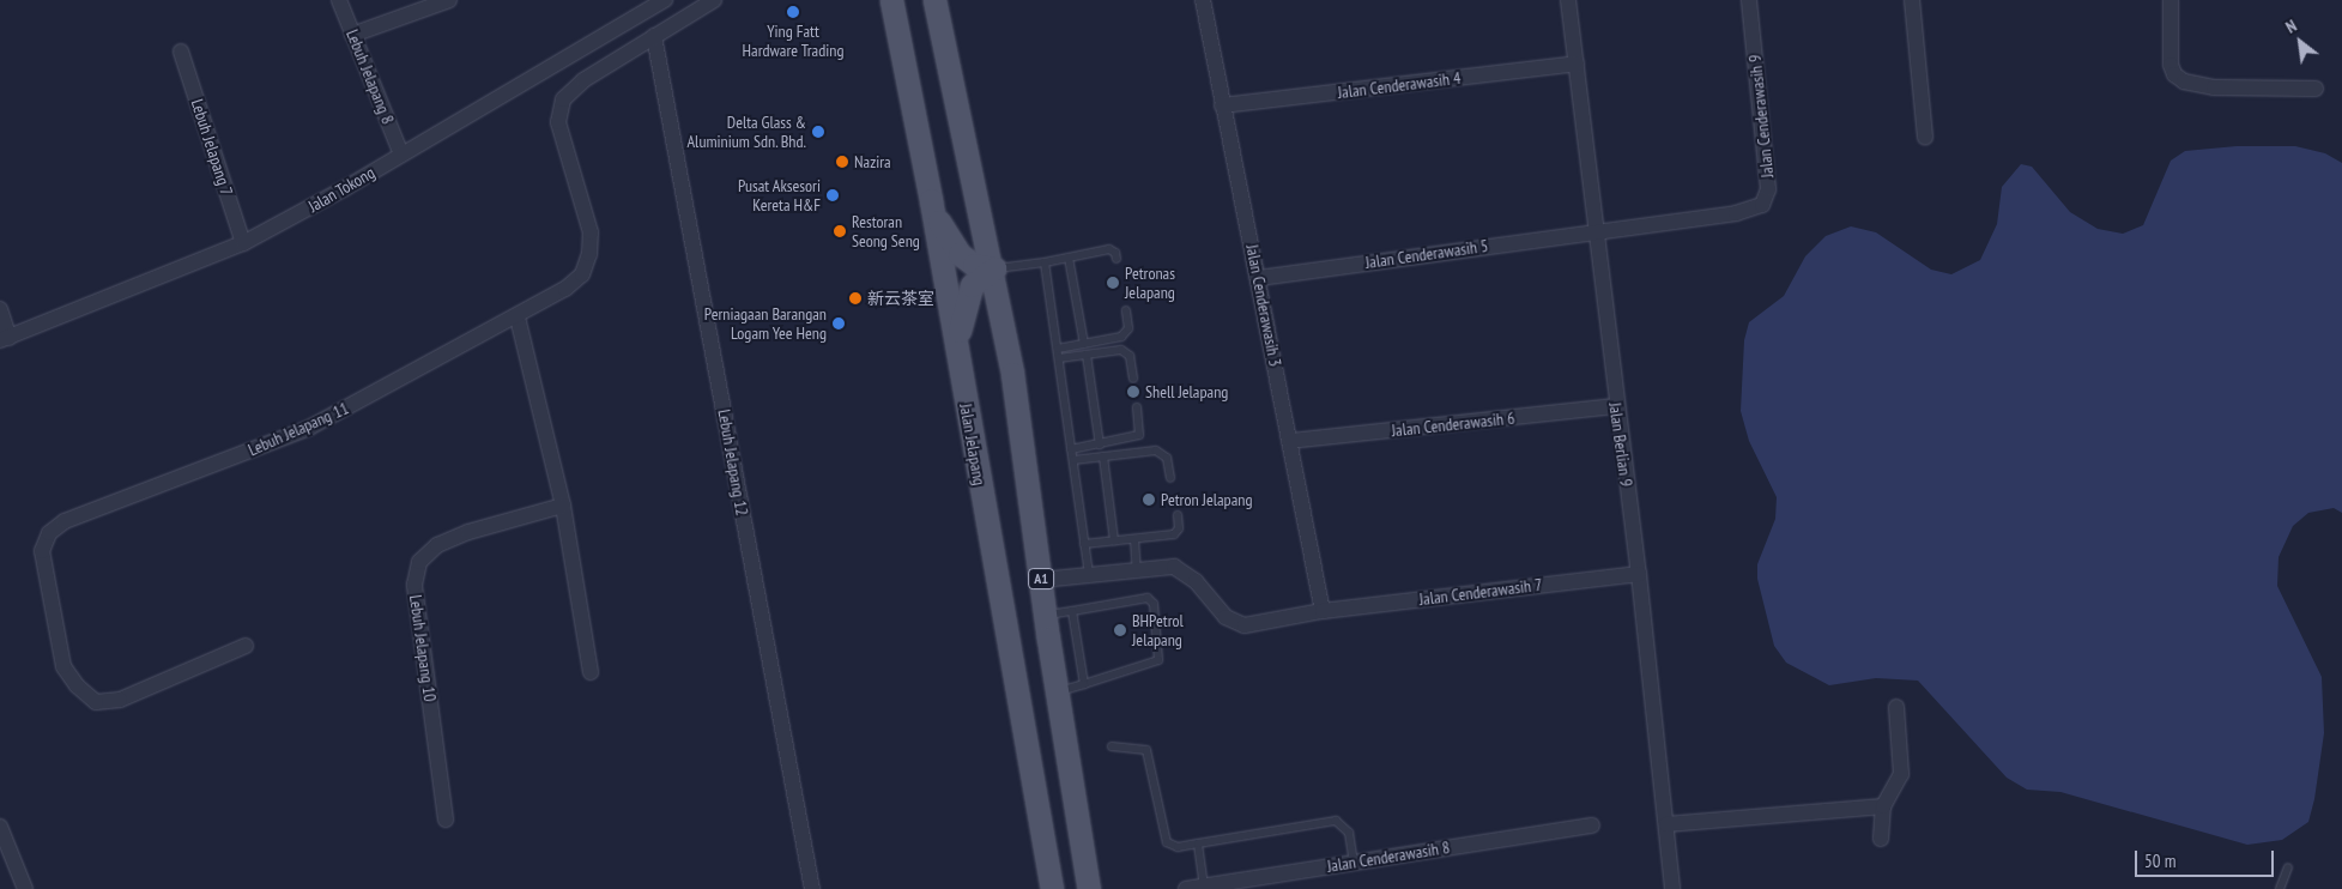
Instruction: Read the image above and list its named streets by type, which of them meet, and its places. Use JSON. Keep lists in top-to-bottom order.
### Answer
{
  "streets": {
    "main road": ["Jalan Jelapang", "A1"],
    "street": [
      "Lebuh Jelapang 8",
      "Jalan Cenderawasih 4",
      "Jalan Cenderawasih 9",
      "Lebuh Jelapang 7",
      "Jalan Tokong",
      "Jalan Cenderawasih 5",
      "Jalan Cenderawasih 3",
      "Jalan Cenderawasih 6",
      "Lebuh Jelapang 11",
      "Jalan Berlian 9",
      "Lebuh Jelapang 12",
      "Jalan Cenderawasih 7",
      "Lebuh Jelapang 10",
      "Jalan Cenderawasih 8"
    ]
  },
  "crossings": [
    ["Lebuh Jelapang 8", "Jalan Tokong"],
    ["Jalan Cenderawasih 4", "Jalan Cenderawasih 3"],
    ["Jalan Cenderawasih 4", "Jalan Berlian 9"],
    ["Jalan Cenderawasih 9", "Jalan Cenderawasih 5"],
    ["Jalan Cenderawasih 9", "Jalan Berlian 9"],
    ["Lebuh Jelapang 7", "Jalan Tokong"],
    ["Jalan Cenderawasih 5", "Jalan Cenderawasih 3"],
    ["Jalan Cenderawasih 5", "Jalan Berlian 9"],
    ["Jalan Cenderawasih 3", "Jalan Cenderawasih 6"],
    ["Jalan Cenderawasih 3", "Jalan Cenderawasih 7"],
    ["Jalan Cenderawasih 6", "Jalan Berlian 9"],
    ["Lebuh Jelapang 11", "Lebuh Jelapang 12"],
    ["Jalan Berlian 9", "Jalan Cenderawasih 7"],
    ["A1", "Jalan Cenderawasih 7"]
  ],
  "places": [
    "Ying Fatt Hardware Trading",
    "Delta Glass & Aluminium Sdn. Bhd.",
    "Nazira",
    "Pusat Aksesori Kereta H&F",
    "Restoran Seong Seng",
    "Petronas Jelapang",
    "新云茶室",
    "Perniagaan Barangan Logam Yee Heng",
    "Shell Jelapang",
    "Petron Jelapang",
    "BHPetrol Jelapang"
  ],
  "scale_bar": "50 m",
  "north": "top left"
}
